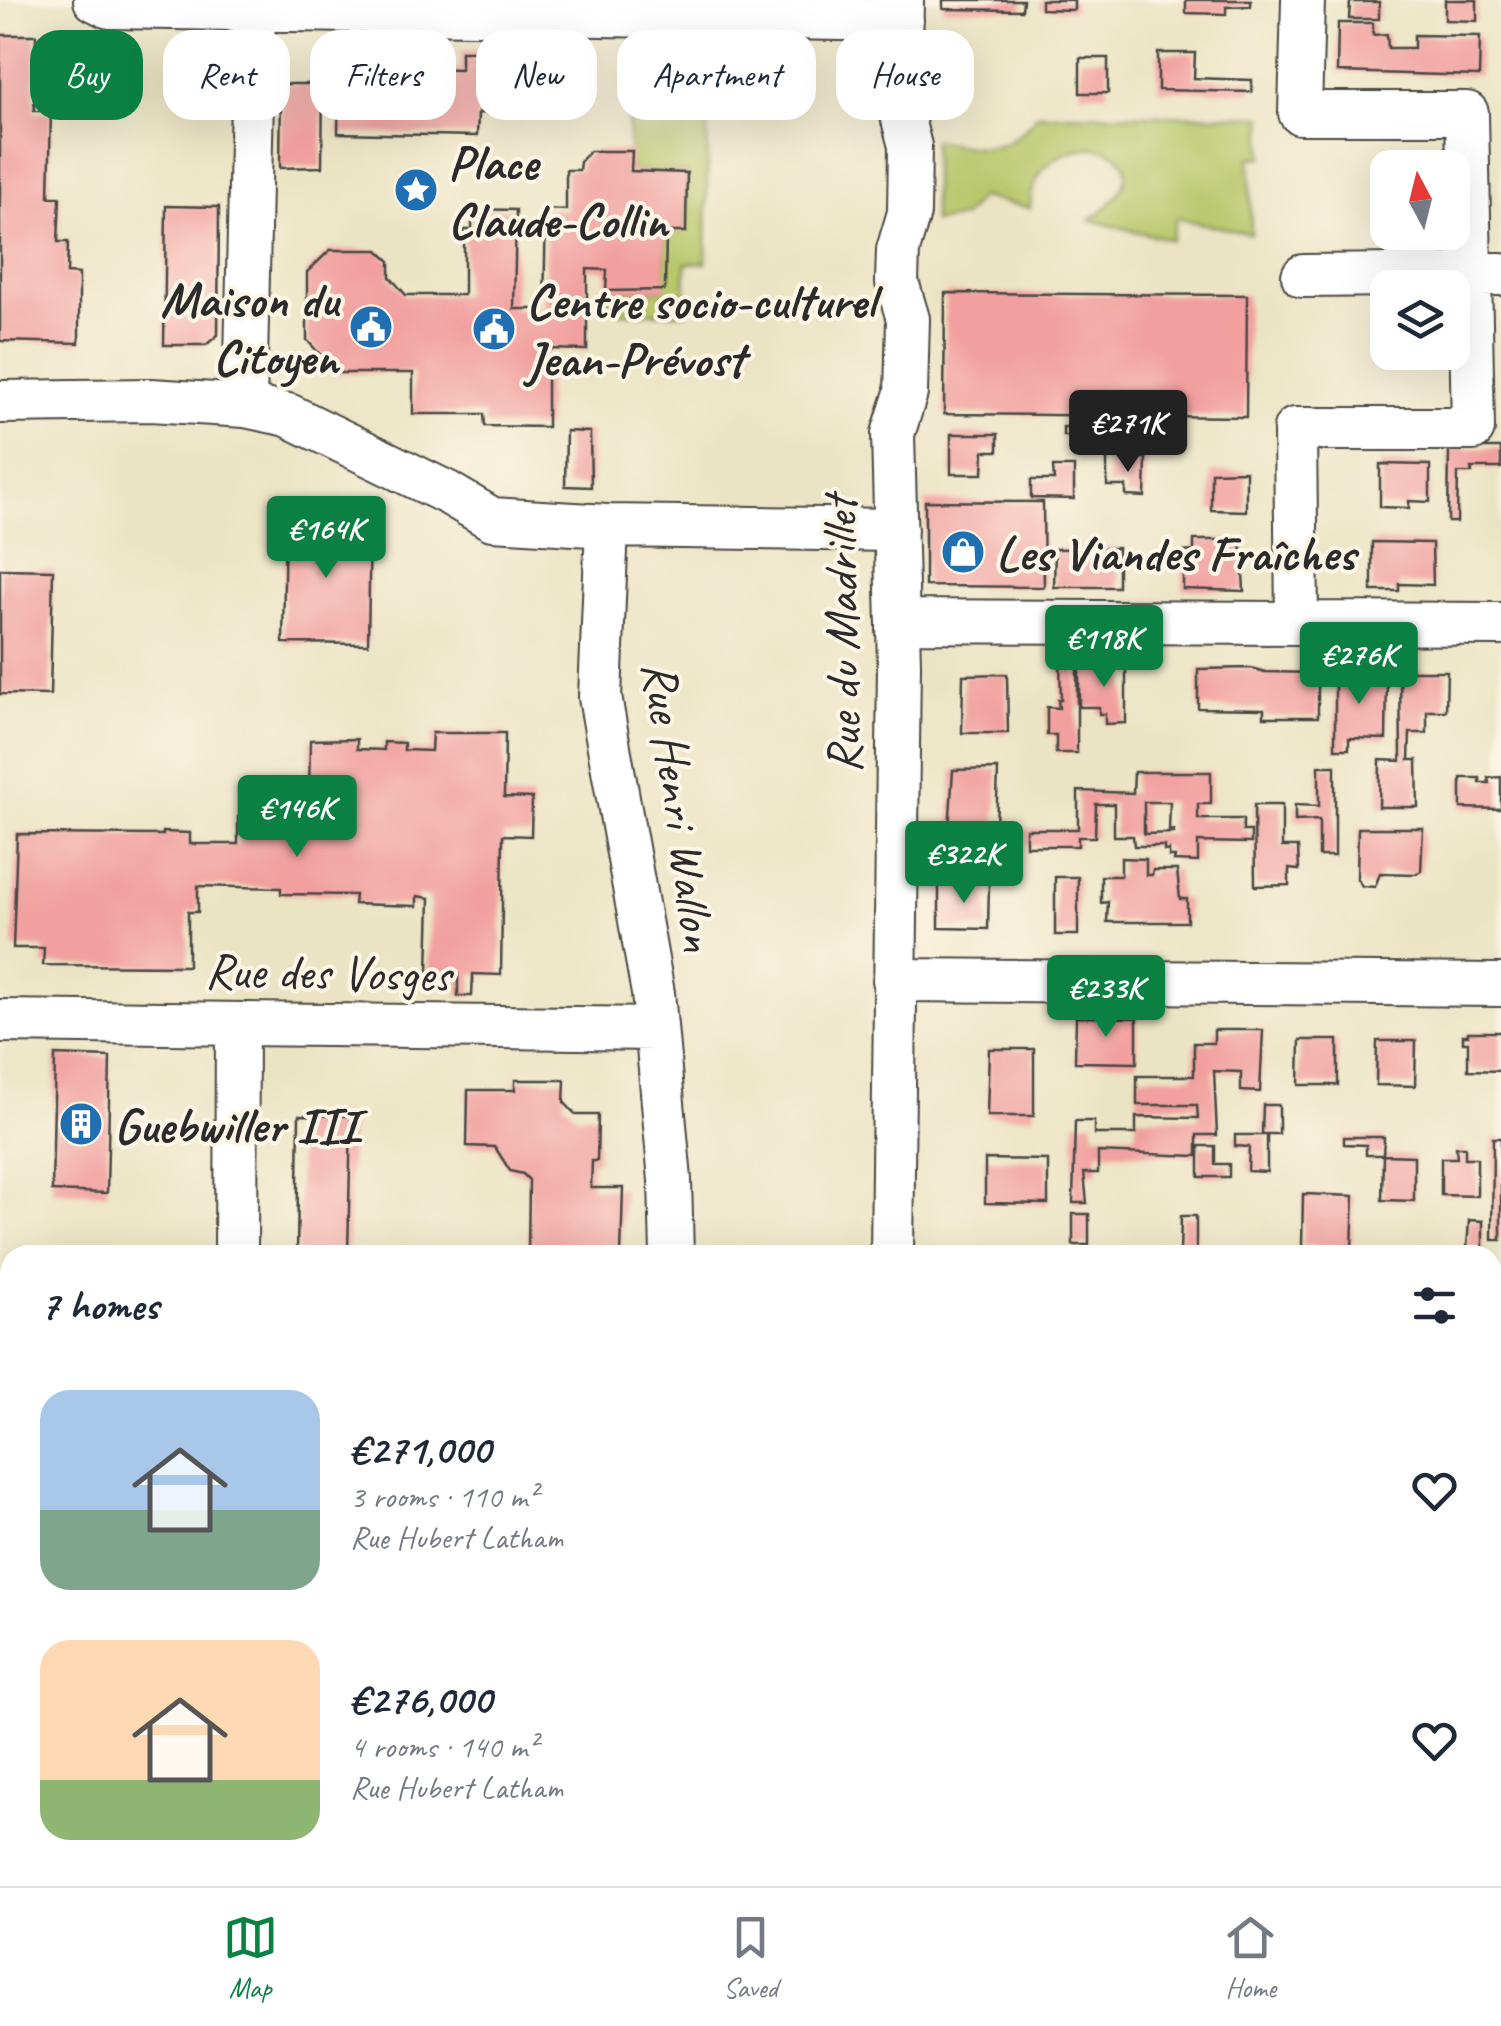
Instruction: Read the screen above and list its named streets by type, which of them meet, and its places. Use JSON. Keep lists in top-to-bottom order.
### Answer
{
  "streets": {
    "street": ["Rue du Madrillet", "Rue Henri Wallon", "Rue des Vosges"]
  },
  "crossings": [
    ["Rue Henri Wallon", "Rue des Vosges"]
  ],
  "places": {
    "place": ["Place Claude-Collin"],
    "public building": ["Maison du Citoyen", "Centre socio-culturel Jean-Prévost"],
    "shop": ["Les Viandes Fraîches"],
    "building": ["Guebwiller III"]
  },
  "north": "top",
  "page": {
    "chip": [
      "Buy",
      "Rent",
      "Filters",
      "New",
      "Apartment",
      "House"
    ],
    "price": [
      "€271K",
      "€164K",
      "€118K",
      "€276K",
      "€146K",
      "€322K",
      "€233K"
    ],
    "heading": "7 homes",
    "list": [
      {
        "name": "€271,000",
        "note": "3 rooms · 110 m² · Rue Hubert Latham"
      },
      {
        "name": "€276,000",
        "note": "4 rooms · 140 m² · Rue Hubert Latham"
      }
    ],
    "tabs": ["Map", "Saved", "Home"]
  }
}
